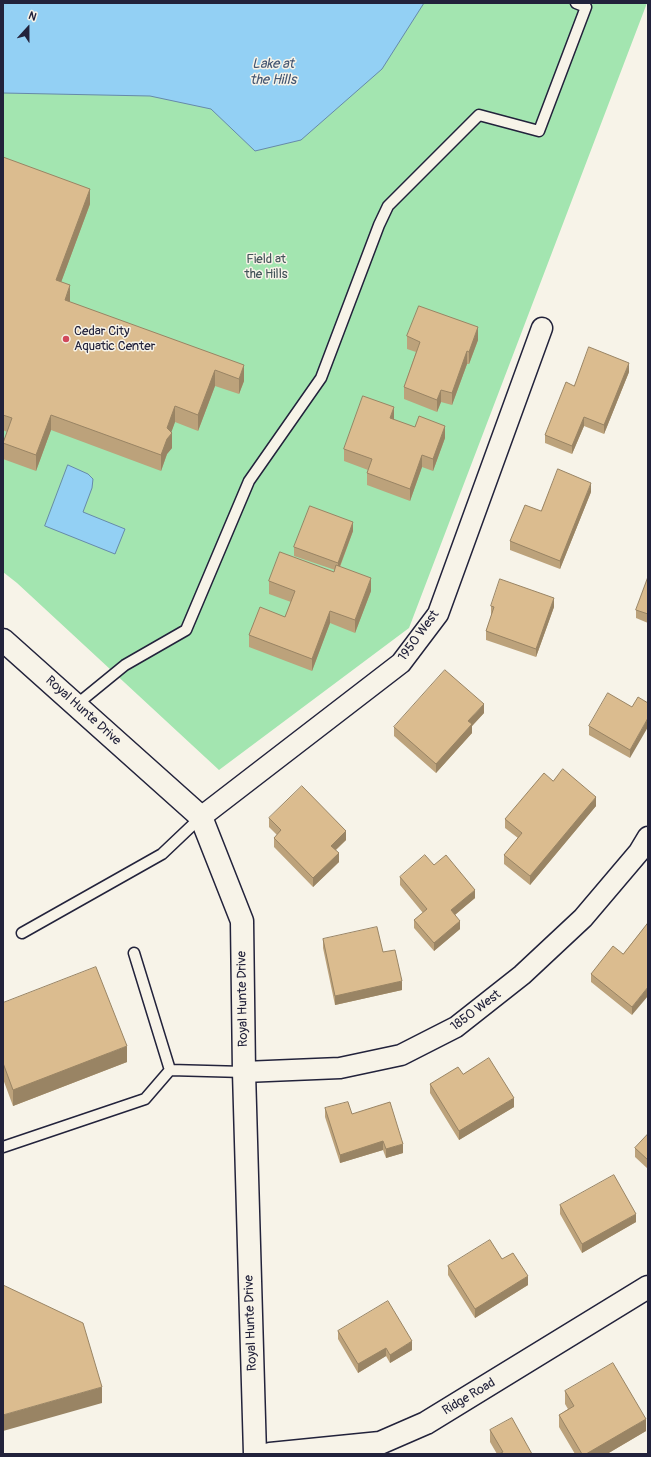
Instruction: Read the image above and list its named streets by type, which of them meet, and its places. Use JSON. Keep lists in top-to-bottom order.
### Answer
{
  "streets": {
    "main road": ["Royal Hunte Drive", "Ridge Road"],
    "street": ["1950 West", "1850 West"]
  },
  "crossings": [
    ["1950 West", "Royal Hunte Drive"],
    ["Royal Hunte Drive", "1850 West"]
  ],
  "water": ["Lake at the Hills"],
  "parks": ["Field at the Hills"],
  "places": ["Cedar City Aquatic Center"],
  "north": "top"
}
